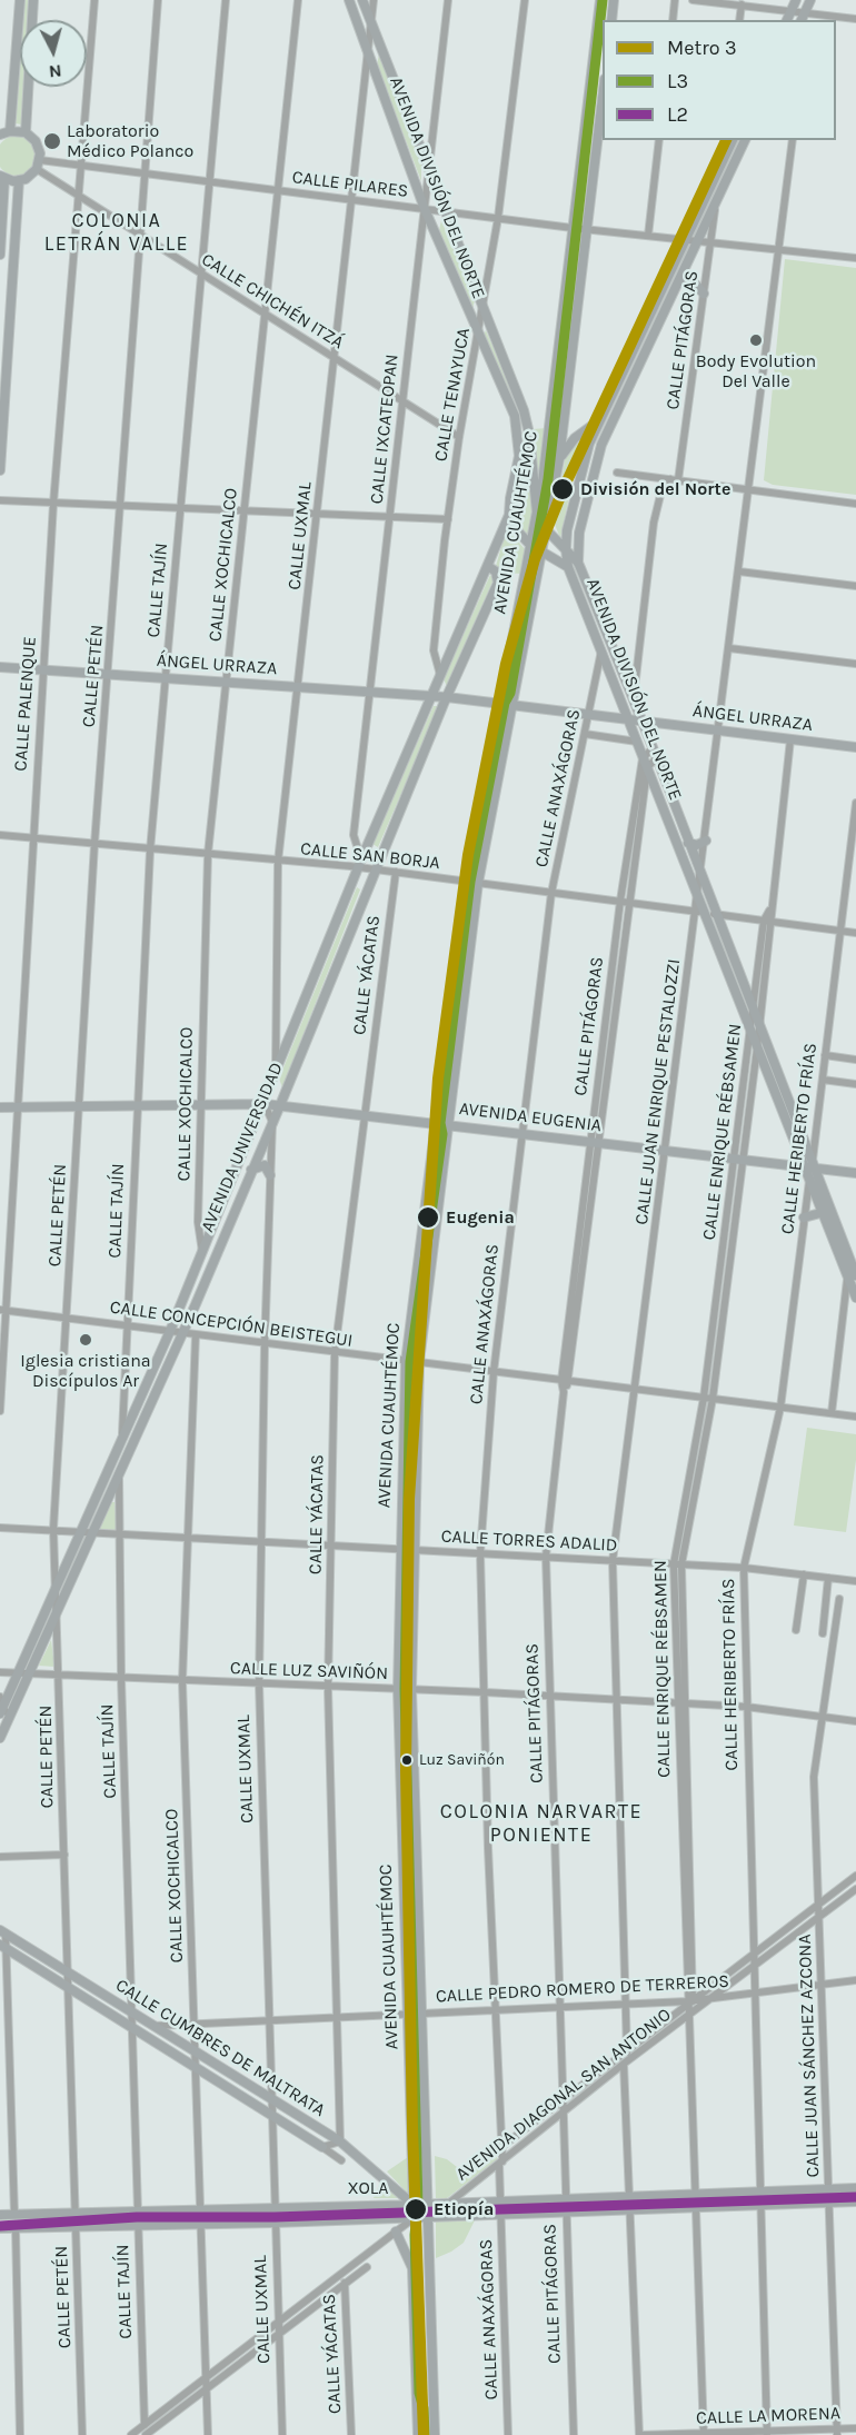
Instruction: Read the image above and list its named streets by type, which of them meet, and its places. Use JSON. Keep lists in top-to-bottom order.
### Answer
{
  "streets": {
    "main road": [
      "AVENIDA DIVISIÓN DEL NORTE",
      "AVENIDA CUAUHTÉMOC",
      "ÁNGEL URRAZA",
      "AVENIDA EUGENIA",
      "AVENIDA UNIVERSIDAD",
      "CALLE CUMBRES DE MALTRATA",
      "XOLA"
    ],
    "street": [
      "CALLE PILARES",
      "CALLE CHICHÉN ITZÁ",
      "CALLE PITÁGORAS",
      "CALLE TENAYUCA",
      "CALLE IXCATEOPAN",
      "CALLE UXMAL",
      "CALLE XOCHICALCO",
      "CALLE TAJÍN",
      "CALLE PETÉN",
      "CALLE PALENQUE",
      "CALLE ANAXÁGORAS",
      "CALLE SAN BORJA",
      "CALLE YÁCATAS",
      "CALLE JUAN ENRIQUE PESTALOZZI",
      "CALLE ENRIQUE RÉBSAMEN",
      "CALLE HERIBERTO FRÍAS",
      "CALLE CONCEPCIÓN BEISTEGUI",
      "CALLE TORRES ADALID",
      "CALLE LUZ SAVIÑÓN",
      "CALLE PEDRO ROMERO DE TERREROS",
      "CALLE JUAN SÁNCHEZ AZCONA",
      "AVENIDA DIAGONAL SAN ANTONIO",
      "CALLE LA MORENA"
    ]
  },
  "crossings": [
    ["CALLE PILARES", "AVENIDA DIVISIÓN DEL NORTE"],
    ["CALLE PILARES", "CALLE CHICHÉN ITZÁ"],
    ["CALLE PILARES", "CALLE PITÁGORAS"],
    ["CALLE PILARES", "CALLE TENAYUCA"],
    ["CALLE PILARES", "CALLE IXCATEOPAN"],
    ["CALLE PILARES", "AVENIDA CUAUHTÉMOC"],
    ["CALLE PILARES", "CALLE UXMAL"],
    ["CALLE PILARES", "CALLE XOCHICALCO"],
    ["CALLE PILARES", "CALLE TAJÍN"],
    ["CALLE PILARES", "CALLE PETÉN"],
    ["CALLE PILARES", "CALLE PALENQUE"],
    ["AVENIDA DIVISIÓN DEL NORTE", "CALLE PITÁGORAS"],
    ["AVENIDA DIVISIÓN DEL NORTE", "CALLE TENAYUCA"],
    ["AVENIDA DIVISIÓN DEL NORTE", "CALLE IXCATEOPAN"],
    ["AVENIDA DIVISIÓN DEL NORTE", "AVENIDA CUAUHTÉMOC"],
    ["AVENIDA DIVISIÓN DEL NORTE", "CALLE UXMAL"],
    ["AVENIDA DIVISIÓN DEL NORTE", "ÁNGEL URRAZA"],
    ["AVENIDA DIVISIÓN DEL NORTE", "CALLE ANAXÁGORAS"],
    ["AVENIDA DIVISIÓN DEL NORTE", "CALLE SAN BORJA"],
    ["AVENIDA DIVISIÓN DEL NORTE", "CALLE JUAN ENRIQUE PESTALOZZI"],
    ["AVENIDA DIVISIÓN DEL NORTE", "AVENIDA EUGENIA"],
    ["AVENIDA DIVISIÓN DEL NORTE", "CALLE ENRIQUE RÉBSAMEN"],
    ["AVENIDA DIVISIÓN DEL NORTE", "CALLE HERIBERTO FRÍAS"],
    ["AVENIDA DIVISIÓN DEL NORTE", "AVENIDA UNIVERSIDAD"],
    ["CALLE CHICHÉN ITZÁ", "CALLE TENAYUCA"],
    ["CALLE CHICHÉN ITZÁ", "CALLE IXCATEOPAN"],
    ["CALLE CHICHÉN ITZÁ", "CALLE UXMAL"],
    ["CALLE CHICHÉN ITZÁ", "CALLE XOCHICALCO"],
    ["CALLE CHICHÉN ITZÁ", "CALLE TAJÍN"],
    ["CALLE CHICHÉN ITZÁ", "CALLE PETÉN"],
    ["CALLE CHICHÉN ITZÁ", "CALLE PALENQUE"],
    ["CALLE PITÁGORAS", "CALLE SAN BORJA"],
    ["CALLE PITÁGORAS", "AVENIDA EUGENIA"],
    ["CALLE PITÁGORAS", "CALLE CONCEPCIÓN BEISTEGUI"],
    ["CALLE PITÁGORAS", "CALLE TORRES ADALID"],
    ["CALLE PITÁGORAS", "CALLE LUZ SAVIÑÓN"],
    ["CALLE PITÁGORAS", "CALLE PEDRO ROMERO DE TERREROS"],
    ["CALLE PITÁGORAS", "AVENIDA DIAGONAL SAN ANTONIO"],
    ["CALLE PITÁGORAS", "XOLA"],
    ["CALLE TENAYUCA", "AVENIDA UNIVERSIDAD"],
    ["CALLE IXCATEOPAN", "ÁNGEL URRAZA"],
    ["CALLE IXCATEOPAN", "CALLE SAN BORJA"],
    ["CALLE IXCATEOPAN", "AVENIDA UNIVERSIDAD"],
    ["AVENIDA CUAUHTÉMOC", "ÁNGEL URRAZA"],
    ["AVENIDA CUAUHTÉMOC", "CALLE SAN BORJA"],
    ["AVENIDA CUAUHTÉMOC", "AVENIDA EUGENIA"],
    ["AVENIDA CUAUHTÉMOC", "CALLE CONCEPCIÓN BEISTEGUI"],
    ["AVENIDA CUAUHTÉMOC", "CALLE TORRES ADALID"],
    ["AVENIDA CUAUHTÉMOC", "CALLE LUZ SAVIÑÓN"],
    ["AVENIDA CUAUHTÉMOC", "CALLE PEDRO ROMERO DE TERREROS"],
    ["AVENIDA CUAUHTÉMOC", "CALLE CUMBRES DE MALTRATA"],
    ["AVENIDA CUAUHTÉMOC", "AVENIDA DIAGONAL SAN ANTONIO"],
    ["AVENIDA CUAUHTÉMOC", "XOLA"],
    ["CALLE UXMAL", "ÁNGEL URRAZA"],
    ["CALLE UXMAL", "CALLE SAN BORJA"],
    ["CALLE UXMAL", "AVENIDA EUGENIA"],
    ["CALLE UXMAL", "AVENIDA UNIVERSIDAD"],
    ["CALLE UXMAL", "CALLE CONCEPCIÓN BEISTEGUI"],
    ["CALLE UXMAL", "CALLE TORRES ADALID"],
    ["CALLE UXMAL", "CALLE LUZ SAVIÑÓN"],
    ["CALLE UXMAL", "CALLE PEDRO ROMERO DE TERREROS"],
    ["CALLE UXMAL", "CALLE CUMBRES DE MALTRATA"],
    ["CALLE UXMAL", "XOLA"],
    ["CALLE XOCHICALCO", "ÁNGEL URRAZA"],
    ["CALLE XOCHICALCO", "CALLE SAN BORJA"],
    ["CALLE XOCHICALCO", "AVENIDA EUGENIA"],
    ["CALLE XOCHICALCO", "AVENIDA UNIVERSIDAD"],
    ["CALLE XOCHICALCO", "CALLE CONCEPCIÓN BEISTEGUI"],
    ["CALLE XOCHICALCO", "CALLE TORRES ADALID"],
    ["CALLE XOCHICALCO", "CALLE LUZ SAVIÑÓN"],
    ["CALLE XOCHICALCO", "CALLE PEDRO ROMERO DE TERREROS"],
    ["CALLE XOCHICALCO", "CALLE CUMBRES DE MALTRATA"],
    ["CALLE XOCHICALCO", "XOLA"],
    ["CALLE TAJÍN", "ÁNGEL URRAZA"],
    ["CALLE TAJÍN", "CALLE SAN BORJA"],
    ["CALLE TAJÍN", "AVENIDA EUGENIA"],
    ["CALLE TAJÍN", "AVENIDA UNIVERSIDAD"],
    ["CALLE TAJÍN", "CALLE CONCEPCIÓN BEISTEGUI"],
    ["CALLE TAJÍN", "CALLE TORRES ADALID"],
    ["CALLE TAJÍN", "CALLE LUZ SAVIÑÓN"],
    ["CALLE TAJÍN", "CALLE CUMBRES DE MALTRATA"],
    ["CALLE TAJÍN", "XOLA"],
    ["ÁNGEL URRAZA", "CALLE PETÉN"],
    ["ÁNGEL URRAZA", "CALLE PALENQUE"],
    ["ÁNGEL URRAZA", "CALLE ANAXÁGORAS"],
    ["ÁNGEL URRAZA", "CALLE ENRIQUE RÉBSAMEN"],
    ["ÁNGEL URRAZA", "AVENIDA UNIVERSIDAD"],
    ["CALLE PETÉN", "CALLE SAN BORJA"],
    ["CALLE PETÉN", "AVENIDA EUGENIA"],
    ["CALLE PETÉN", "AVENIDA UNIVERSIDAD"],
    ["CALLE PETÉN", "CALLE CONCEPCIÓN BEISTEGUI"],
    ["CALLE PETÉN", "CALLE TORRES ADALID"],
    ["CALLE PETÉN", "CALLE LUZ SAVIÑÓN"],
    ["CALLE PETÉN", "CALLE CUMBRES DE MALTRATA"],
    ["CALLE PETÉN", "XOLA"],
    ["CALLE PALENQUE", "CALLE SAN BORJA"],
    ["CALLE PALENQUE", "AVENIDA EUGENIA"],
    ["CALLE PALENQUE", "CALLE CONCEPCIÓN BEISTEGUI"],
    ["CALLE ANAXÁGORAS", "CALLE SAN BORJA"],
    ["CALLE ANAXÁGORAS", "AVENIDA EUGENIA"],
    ["CALLE ANAXÁGORAS", "CALLE CONCEPCIÓN BEISTEGUI"],
    ["CALLE ANAXÁGORAS", "CALLE TORRES ADALID"],
    ["CALLE ANAXÁGORAS", "CALLE LUZ SAVIÑÓN"],
    ["CALLE ANAXÁGORAS", "CALLE PEDRO ROMERO DE TERREROS"],
    ["CALLE ANAXÁGORAS", "AVENIDA DIAGONAL SAN ANTONIO"],
    ["CALLE ANAXÁGORAS", "XOLA"],
    ["CALLE SAN BORJA", "CALLE YÁCATAS"],
    ["CALLE SAN BORJA", "CALLE JUAN ENRIQUE PESTALOZZI"],
    ["CALLE SAN BORJA", "CALLE ENRIQUE RÉBSAMEN"],
    ["CALLE SAN BORJA", "CALLE HERIBERTO FRÍAS"],
    ["CALLE SAN BORJA", "AVENIDA UNIVERSIDAD"],
    ["CALLE YÁCATAS", "AVENIDA EUGENIA"],
    ["CALLE YÁCATAS", "CALLE CONCEPCIÓN BEISTEGUI"],
    ["CALLE YÁCATAS", "CALLE TORRES ADALID"],
    ["CALLE YÁCATAS", "CALLE LUZ SAVIÑÓN"],
    ["CALLE YÁCATAS", "CALLE PEDRO ROMERO DE TERREROS"],
    ["CALLE YÁCATAS", "CALLE CUMBRES DE MALTRATA"],
    ["CALLE JUAN ENRIQUE PESTALOZZI", "AVENIDA EUGENIA"],
    ["CALLE JUAN ENRIQUE PESTALOZZI", "CALLE CONCEPCIÓN BEISTEGUI"],
    ["CALLE JUAN ENRIQUE PESTALOZZI", "CALLE TORRES ADALID"],
    ["CALLE JUAN ENRIQUE PESTALOZZI", "CALLE LUZ SAVIÑÓN"],
    ["CALLE JUAN ENRIQUE PESTALOZZI", "CALLE PEDRO ROMERO DE TERREROS"],
    ["CALLE JUAN ENRIQUE PESTALOZZI", "AVENIDA DIAGONAL SAN ANTONIO"],
    ["AVENIDA EUGENIA", "CALLE ENRIQUE RÉBSAMEN"],
    ["AVENIDA EUGENIA", "CALLE HERIBERTO FRÍAS"],
    ["AVENIDA EUGENIA", "AVENIDA UNIVERSIDAD"],
    ["CALLE ENRIQUE RÉBSAMEN", "CALLE CONCEPCIÓN BEISTEGUI"],
    ["CALLE ENRIQUE RÉBSAMEN", "CALLE TORRES ADALID"],
    ["CALLE ENRIQUE RÉBSAMEN", "CALLE LUZ SAVIÑÓN"],
    ["CALLE ENRIQUE RÉBSAMEN", "CALLE PEDRO ROMERO DE TERREROS"],
    ["CALLE ENRIQUE RÉBSAMEN", "AVENIDA DIAGONAL SAN ANTONIO"],
    ["CALLE ENRIQUE RÉBSAMEN", "XOLA"],
    ["CALLE ENRIQUE RÉBSAMEN", "CALLE LA MORENA"],
    ["CALLE HERIBERTO FRÍAS", "CALLE CONCEPCIÓN BEISTEGUI"],
    ["CALLE HERIBERTO FRÍAS", "CALLE TORRES ADALID"],
    ["CALLE HERIBERTO FRÍAS", "CALLE LUZ SAVIÑÓN"],
    ["CALLE HERIBERTO FRÍAS", "CALLE PEDRO ROMERO DE TERREROS"],
    ["CALLE HERIBERTO FRÍAS", "AVENIDA DIAGONAL SAN ANTONIO"],
    ["CALLE HERIBERTO FRÍAS", "XOLA"],
    ["CALLE HERIBERTO FRÍAS", "CALLE LA MORENA"],
    ["AVENIDA UNIVERSIDAD", "CALLE CONCEPCIÓN BEISTEGUI"],
    ["AVENIDA UNIVERSIDAD", "CALLE TORRES ADALID"],
    ["AVENIDA UNIVERSIDAD", "CALLE LUZ SAVIÑÓN"],
    ["CALLE LUZ SAVIÑÓN", "CALLE JUAN SÁNCHEZ AZCONA"],
    ["CALLE PEDRO ROMERO DE TERREROS", "CALLE CUMBRES DE MALTRATA"],
    ["CALLE PEDRO ROMERO DE TERREROS", "CALLE JUAN SÁNCHEZ AZCONA"],
    ["CALLE PEDRO ROMERO DE TERREROS", "AVENIDA DIAGONAL SAN ANTONIO"],
    ["CALLE CUMBRES DE MALTRATA", "XOLA"],
    ["CALLE JUAN SÁNCHEZ AZCONA", "AVENIDA DIAGONAL SAN ANTONIO"],
    ["CALLE JUAN SÁNCHEZ AZCONA", "XOLA"],
    ["CALLE JUAN SÁNCHEZ AZCONA", "CALLE LA MORENA"],
    ["AVENIDA DIAGONAL SAN ANTONIO", "XOLA"]
  ],
  "districts": ["COLONIA LETRÁN VALLE", "COLONIA NARVARTE PONIENTE"],
  "places": [
    "Laboratorio Médico Polanco",
    "Body Evolution Del Valle",
    "División del Norte",
    "Eugenia",
    "Iglesia cristiana Discípulos Ar",
    "Luz Saviñón",
    "Etiopía"
  ],
  "lines": ["transit line L3", "metro line 3", "transit line L2"],
  "legend": ["Metro 3", "L3", "L2"],
  "north": "bottom"
}
